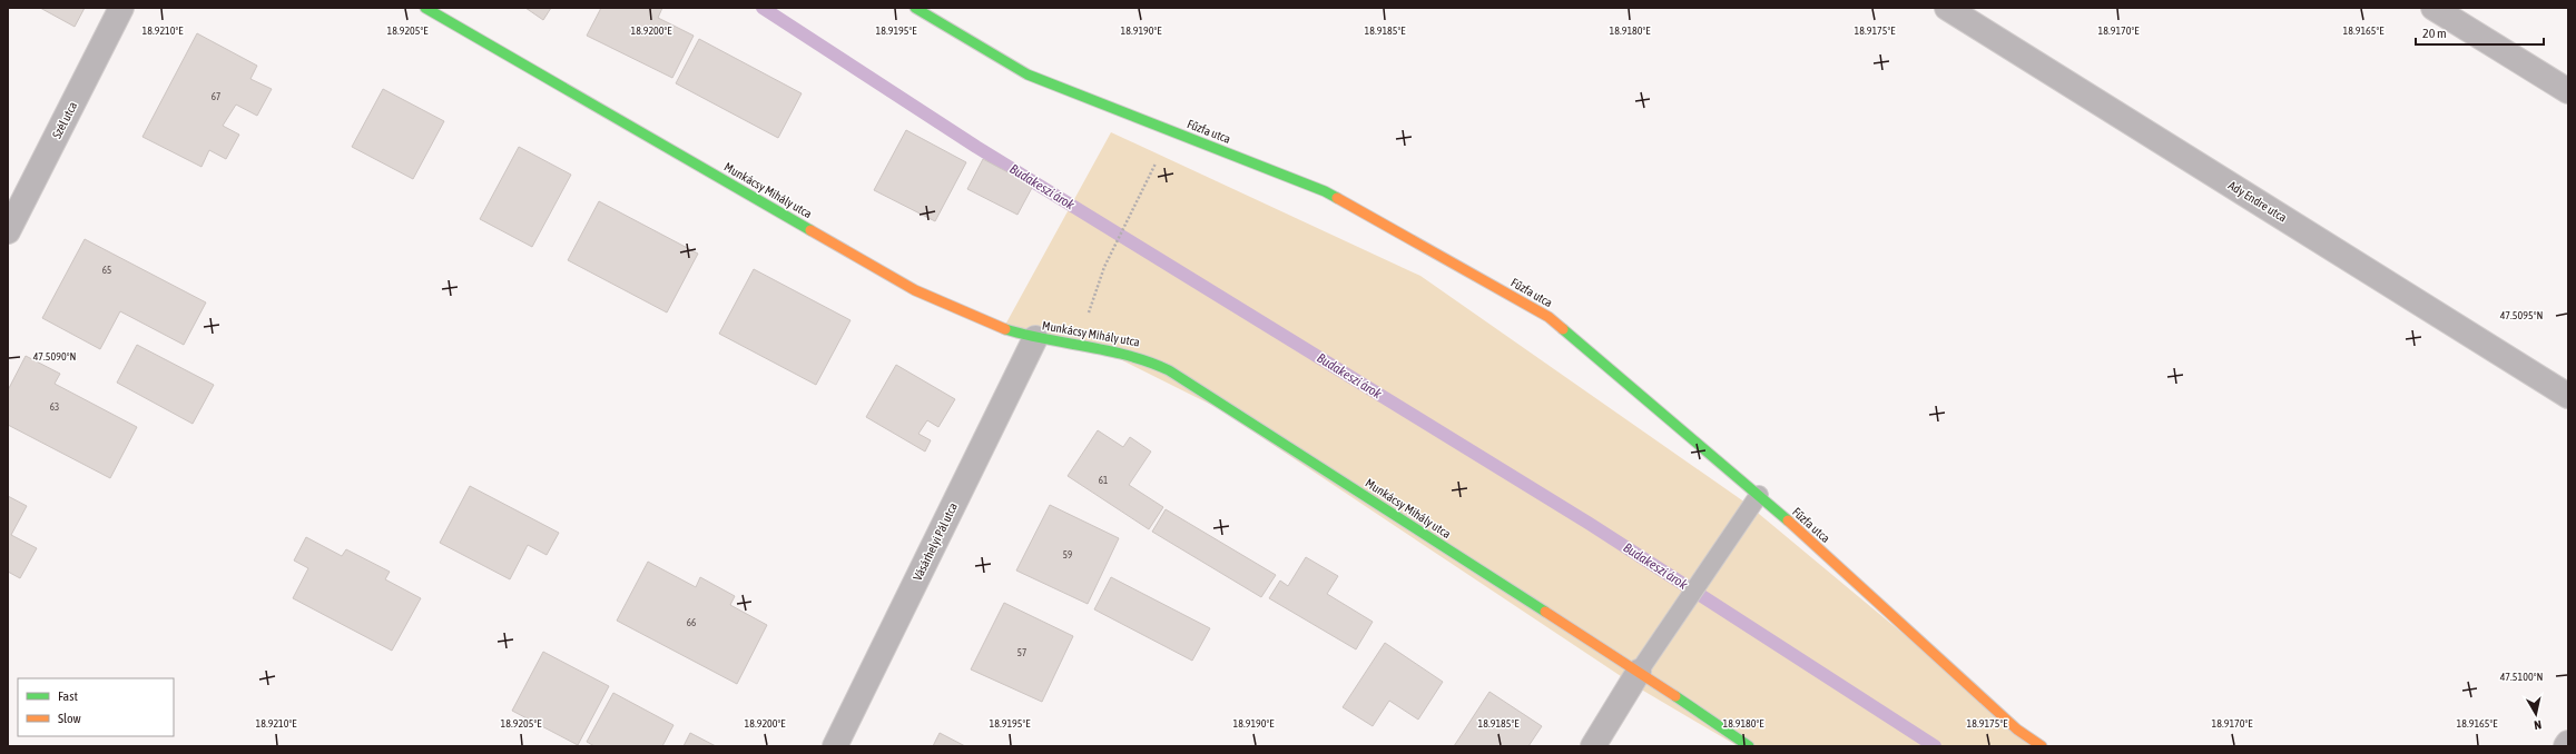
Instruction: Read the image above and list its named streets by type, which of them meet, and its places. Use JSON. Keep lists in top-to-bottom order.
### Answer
{
  "streets": {
    "street": [
      "Szél utca",
      "Fűzfa utca",
      "Munkácsy Mihály utca",
      "Ady Endre utca",
      "Vásárhelyi Pál utca"
    ]
  },
  "crossings": [
    ["Munkácsy Mihály utca", "Vásárhelyi Pál utca"]
  ],
  "water": ["Budakeszi árok"],
  "house_numbers": [
    "67",
    "65",
    "63",
    "61",
    "59",
    "66",
    "57"
  ],
  "legend": ["Fast", "Slow"],
  "scale_bar": "20 m",
  "north": "bottom",
  "coordinates": [
    "18.9165°E",
    "18.9210°E",
    "18.9205°E",
    "18.9200°E",
    "18.9195°E",
    "18.9190°E",
    "18.9185°E",
    "18.9180°E",
    "18.9175°E",
    "18.9170°E",
    "47.5095°N",
    "47.5090°N",
    "47.5100°N"
  ]
}
